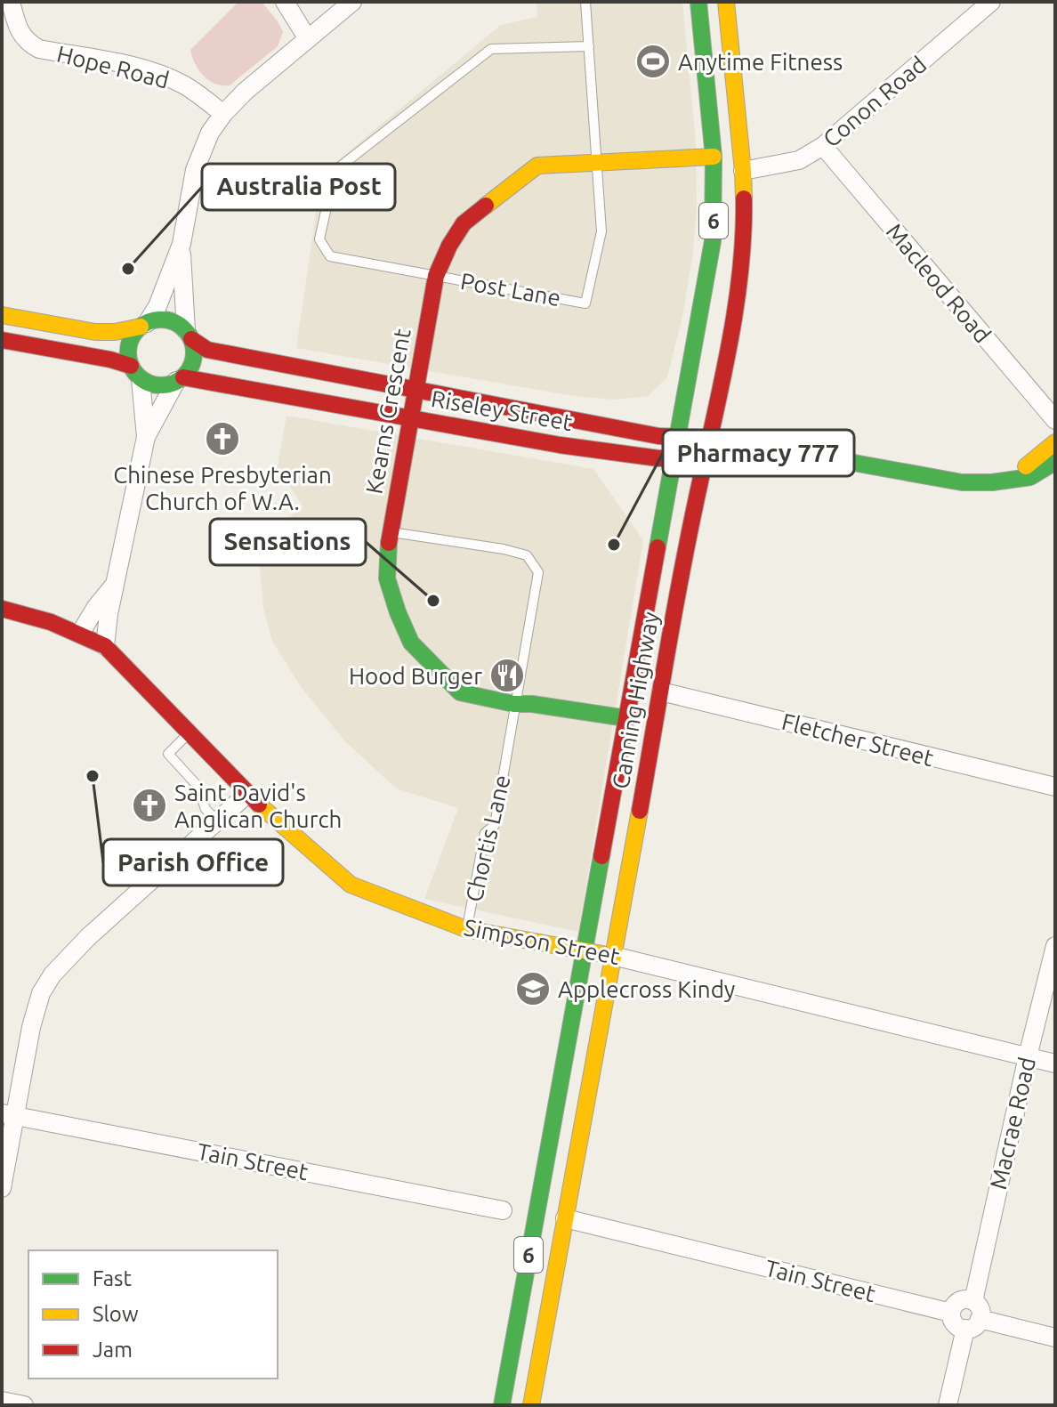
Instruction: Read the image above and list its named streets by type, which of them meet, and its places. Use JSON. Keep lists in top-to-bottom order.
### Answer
{
  "streets": {
    "main road": [
      "6",
      "Riseley Street",
      "Kearns Crescent",
      "Canning Highway",
      "Simpson Street"
    ],
    "street": [
      "Hope Road",
      "Conon Road",
      "Macleod Road",
      "Fletcher Street",
      "Macrae Road",
      "Tain Street"
    ],
    "lane": ["Post Lane", "Chortis Lane"]
  },
  "crossings": [
    ["Conon Road", "Macleod Road"],
    ["Conon Road", "Canning Highway"],
    ["Post Lane", "Kearns Crescent"],
    ["Riseley Street", "Kearns Crescent"],
    ["Riseley Street", "Canning Highway"],
    ["Kearns Crescent", "Canning Highway"],
    ["Kearns Crescent", "Chortis Lane"],
    ["Canning Highway", "Fletcher Street"],
    ["Canning Highway", "Simpson Street"],
    ["Canning Highway", "Tain Street"],
    ["Chortis Lane", "Simpson Street"],
    ["Simpson Street", "Macrae Road"],
    ["Macrae Road", "Tain Street"]
  ],
  "places": {
    "sports": ["Anytime Fitness"],
    "other": [
      "Australia Post",
      "Pharmacy 777",
      "Sensations",
      "Parish Office"
    ],
    "church": ["Chinese Presbyterian Church of W.A.", "Saint David's Anglican Church"],
    "restaurant": ["Hood Burger"],
    "school or university": ["Applecross Kindy"]
  },
  "legend": ["Fast", "Slow", "Jam"]
}
